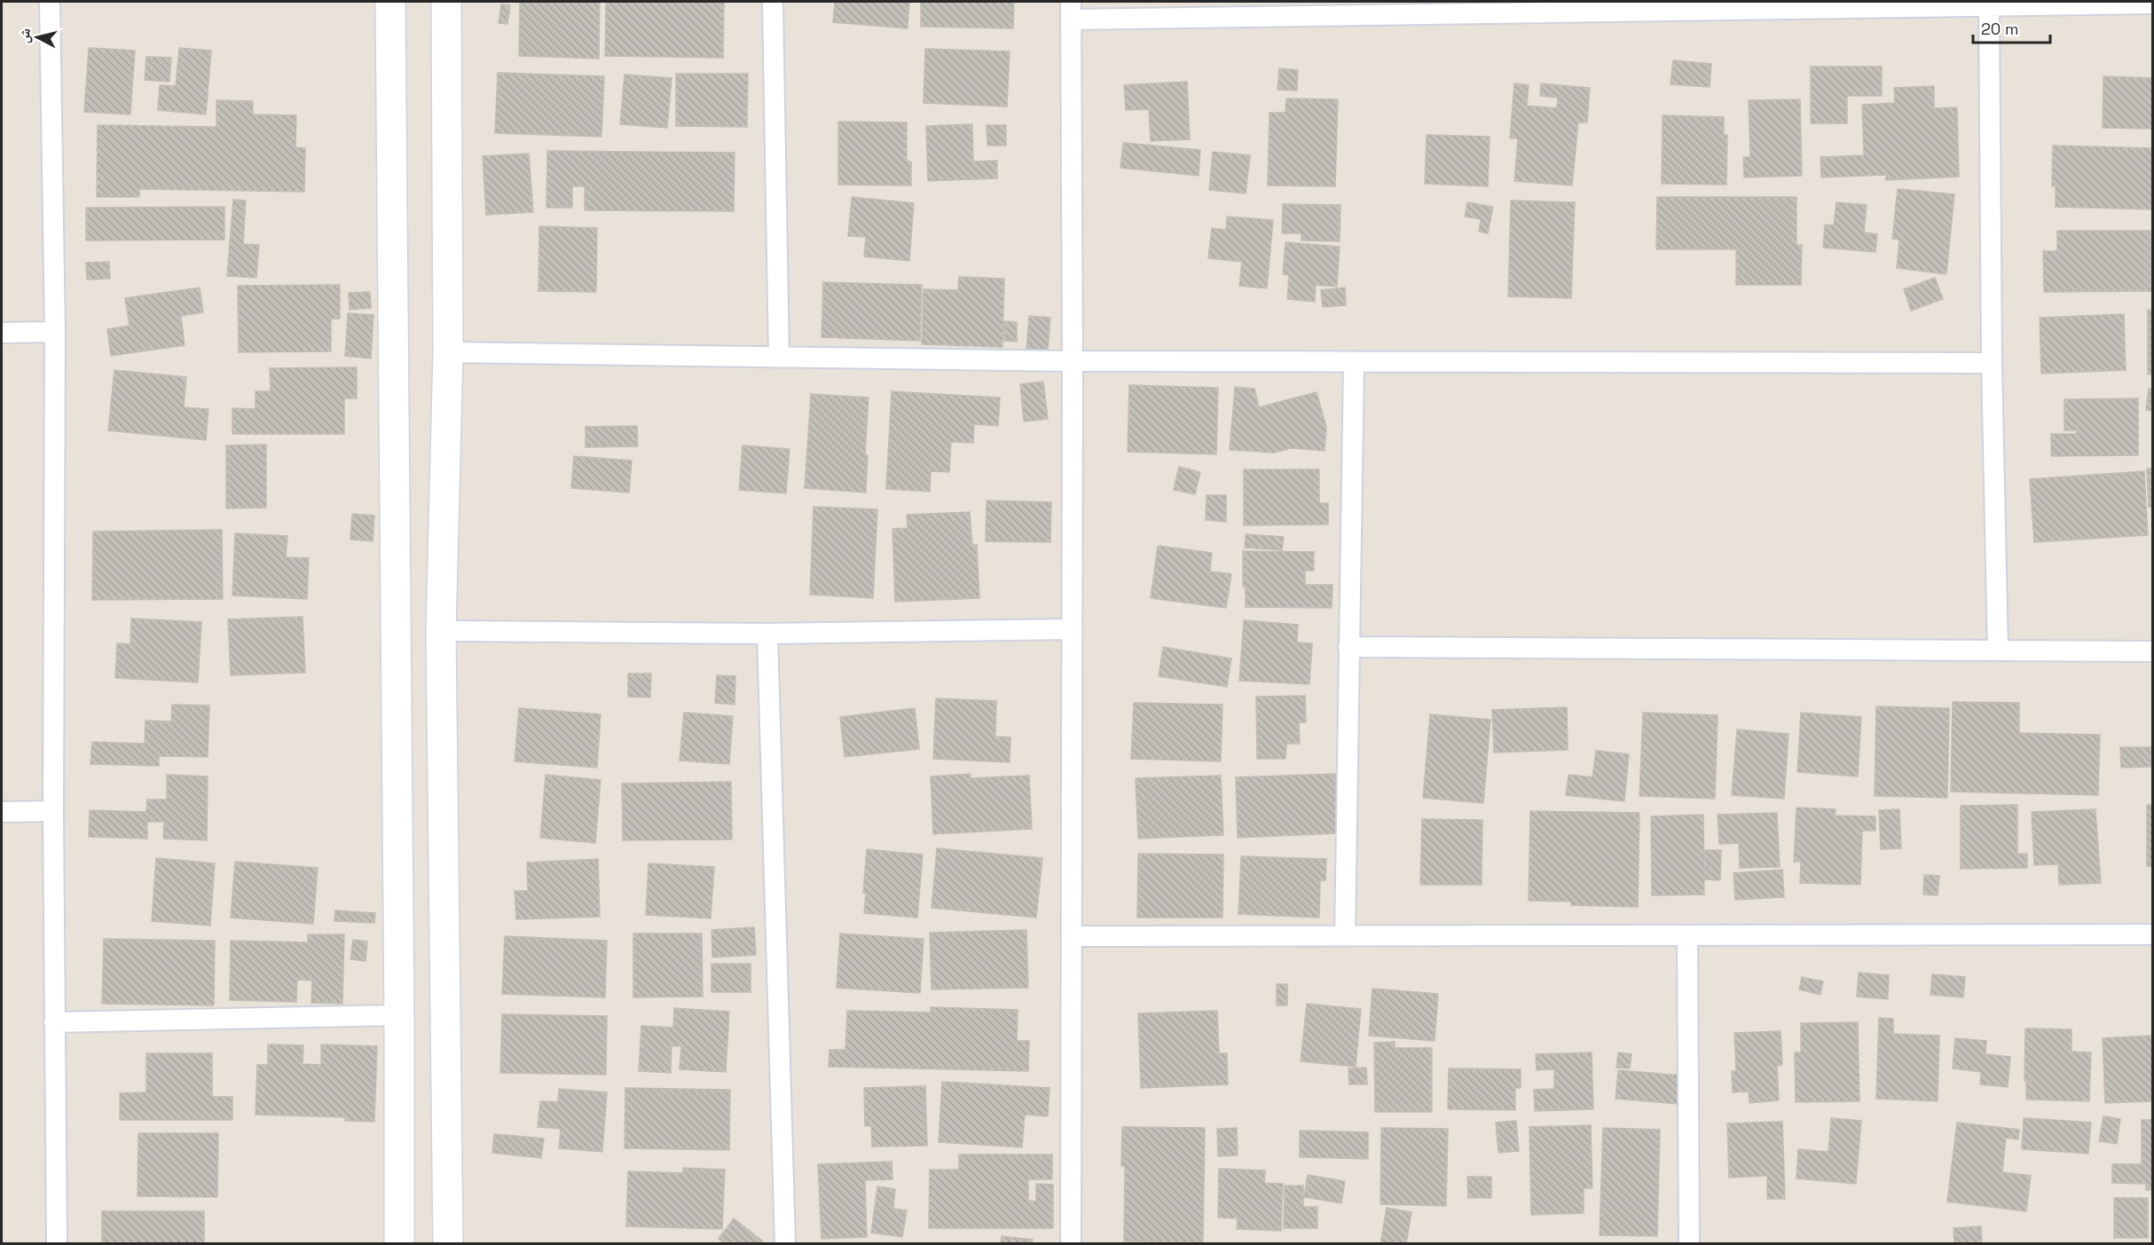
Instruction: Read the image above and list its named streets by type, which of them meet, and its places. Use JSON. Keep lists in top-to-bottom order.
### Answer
{
  "scale_bar": "20 m",
  "north": "left"
}
